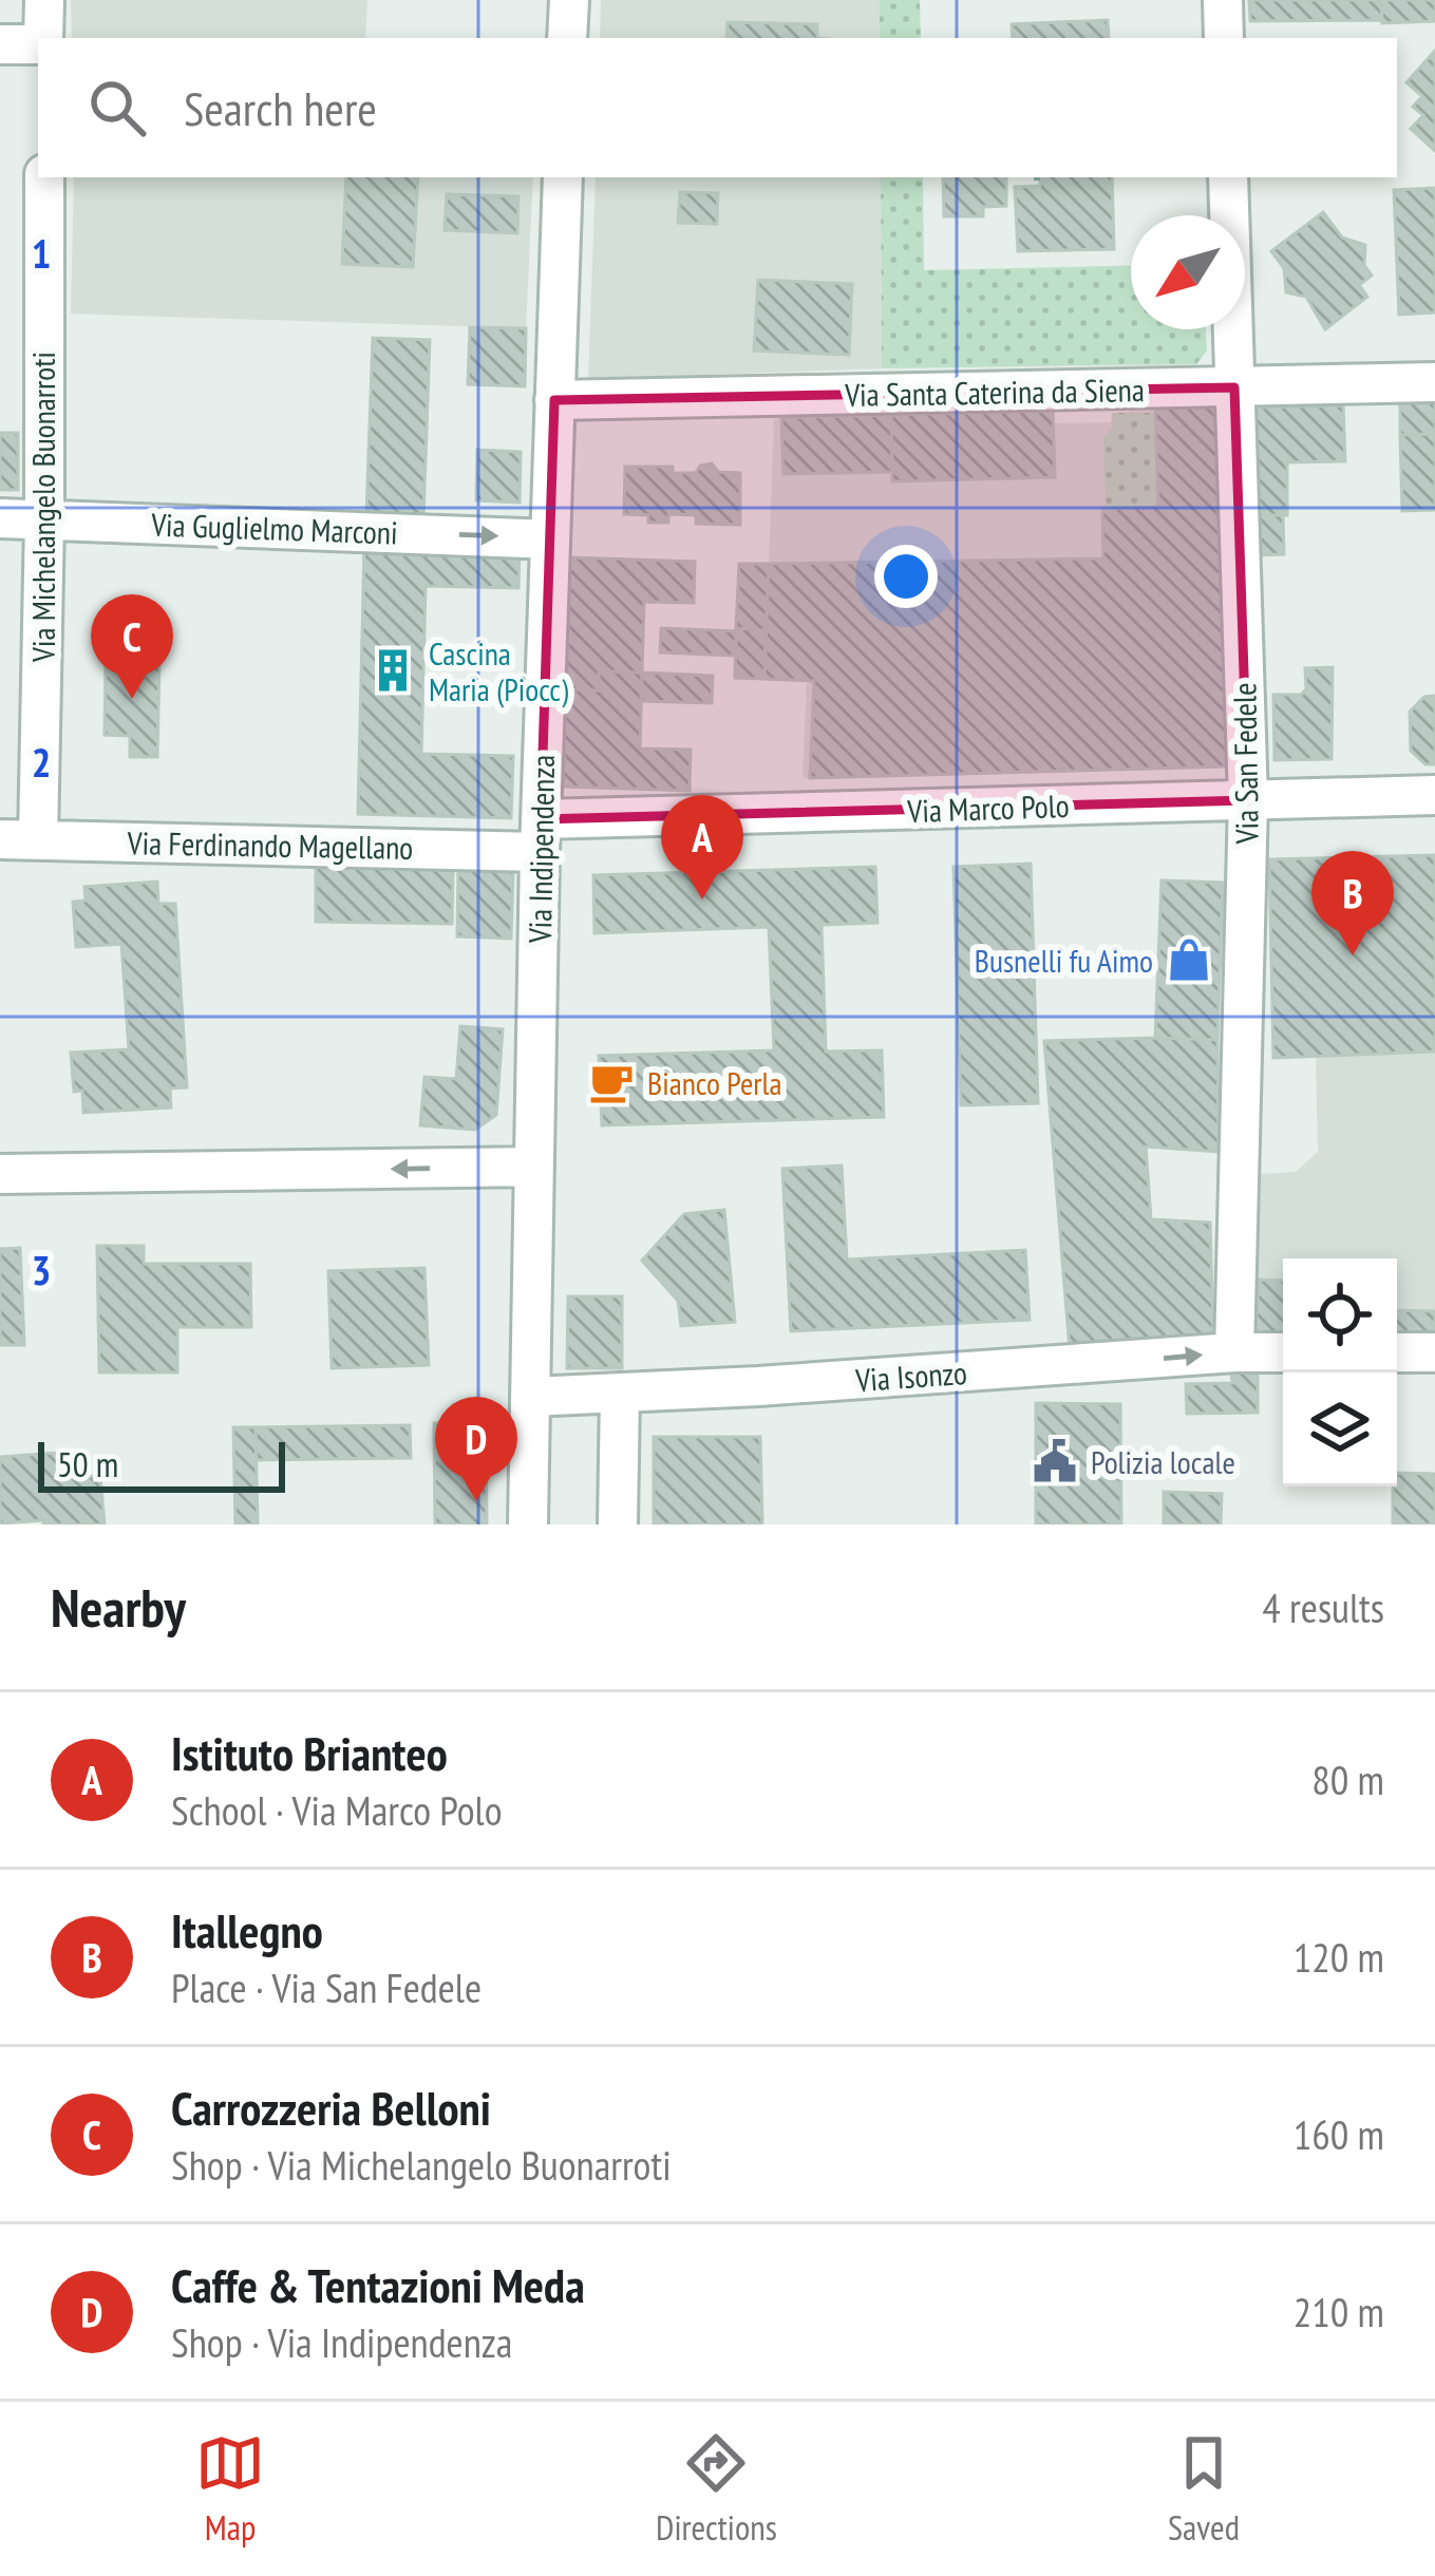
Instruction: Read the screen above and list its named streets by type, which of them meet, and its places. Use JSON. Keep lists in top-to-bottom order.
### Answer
{
  "streets": {
    "street": [
      "Via Santa Caterina da Siena",
      "Via Michelangelo Buonarroti",
      "Via Guglielmo Marconi",
      "Via San Fedele",
      "Via Marco Polo",
      "Via Ferdinando Magellano",
      "Via Indipendenza",
      "Via Isonzo"
    ]
  },
  "crossings": [
    ["Via Santa Caterina da Siena", "Via San Fedele"],
    ["Via Santa Caterina da Siena", "Via Indipendenza"],
    ["Via Michelangelo Buonarroti", "Via Guglielmo Marconi"],
    ["Via Michelangelo Buonarroti", "Via Ferdinando Magellano"],
    ["Via Guglielmo Marconi", "Via Indipendenza"],
    ["Via San Fedele", "Via Marco Polo"],
    ["Via San Fedele", "Via Isonzo"],
    ["Via Marco Polo", "Via Ferdinando Magellano"],
    ["Via Marco Polo", "Via Indipendenza"],
    ["Via Ferdinando Magellano", "Via Indipendenza"],
    ["Via Indipendenza", "Via Isonzo"]
  ],
  "one_way": ["Via Guglielmo Marconi", "Via Isonzo"],
  "places": {
    "building": ["Cascina Maria (Piocc)"],
    "shop": ["Busnelli fu Aimo"],
    "cafe": ["Bianco Perla"],
    "public building": ["Polizia locale"]
  },
  "scale_bar": "50 m",
  "north": "bottom left",
  "page": {
    "search": "Search here",
    "pins": [
      "C",
      "A",
      "B",
      "D"
    ],
    "scale": "50 m",
    "heading": ["Nearby", "4 results"],
    "list": [
      {
        "mark": "A",
        "name": "Istituto Brianteo",
        "note": "School · Via Marco Polo",
        "value": "80 m"
      },
      {
        "mark": "B",
        "name": "Itallegno",
        "note": "Place · Via San Fedele",
        "value": "120 m"
      },
      {
        "mark": "C",
        "name": "Carrozzeria Belloni",
        "note": "Shop · Via Michelangelo Buonarroti",
        "value": "160 m"
      },
      {
        "mark": "D",
        "name": "Caffe & Tentazioni Meda",
        "note": "Shop · Via Indipendenza",
        "value": "210 m"
      }
    ],
    "nav": ["Map", "Directions", "Saved"]
  },
  "grid": {
    "rows": ["1", "2", "3"]
  }
}
